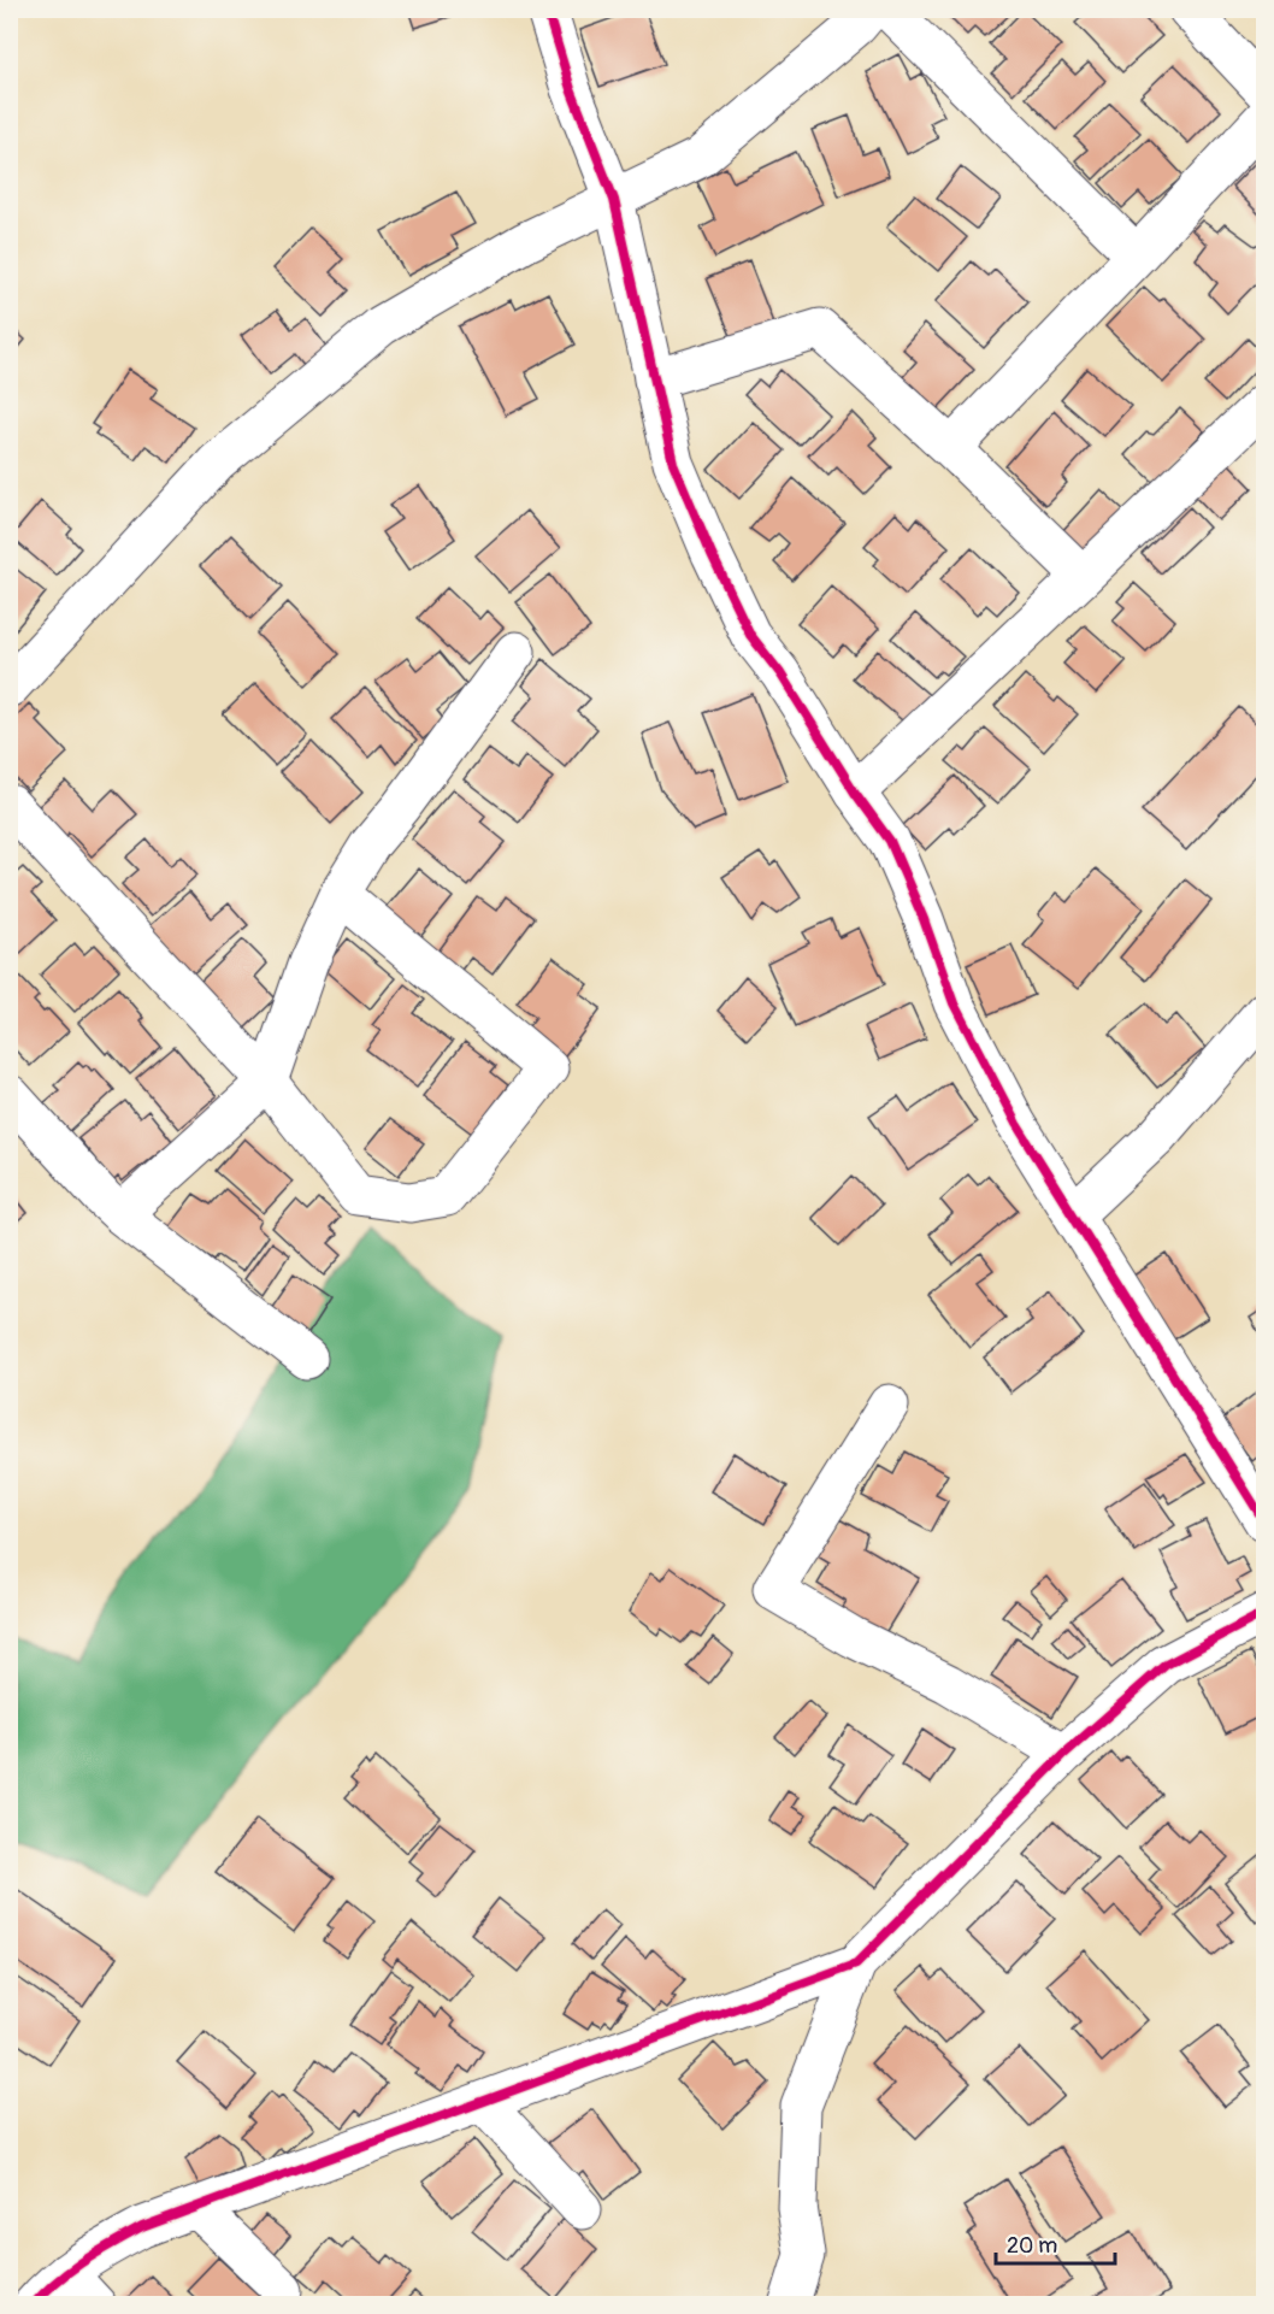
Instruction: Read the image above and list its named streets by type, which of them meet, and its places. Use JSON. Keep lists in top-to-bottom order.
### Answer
{
  "scale_bar": "20 m"
}
